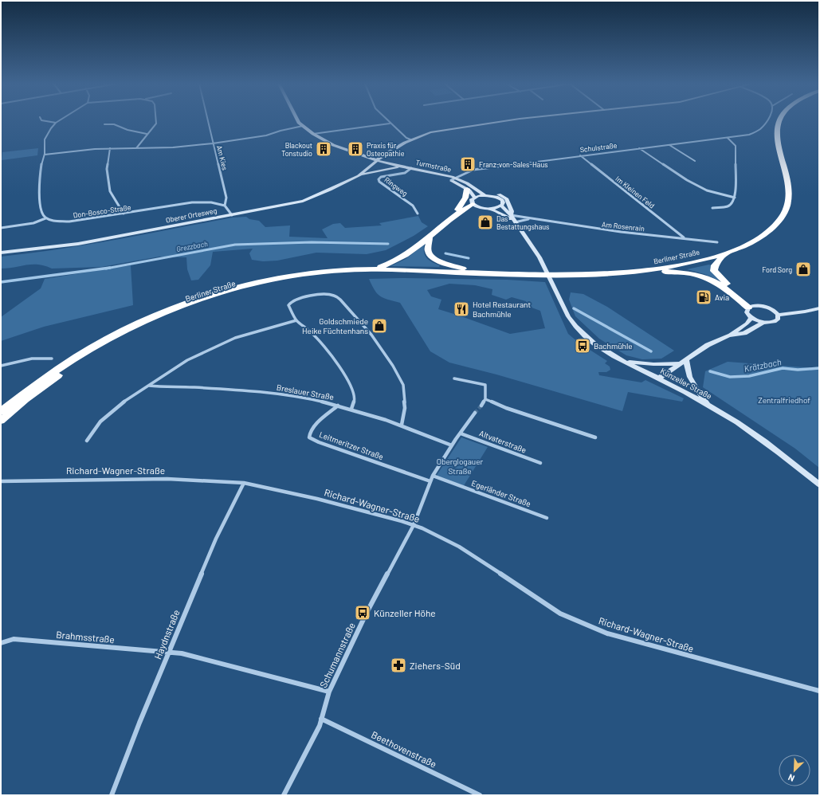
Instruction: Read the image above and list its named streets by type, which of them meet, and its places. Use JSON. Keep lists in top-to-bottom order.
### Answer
{
  "streets": {
    "highway": ["Berliner Straße"],
    "main road": ["Turmstraße", "Oberer Ortesweg", "Künzeller Straße"],
    "street": [
      "Schulstraße",
      "Am Kies",
      "Ringweg",
      "Im Kleinen Feld",
      "Don-Bosco-Straße",
      "Am Rosenrain",
      "Breslauer Straße",
      "Altvaterstraße",
      "Leitmeritzer Straße",
      "Richard-Wagner-Straße",
      "Egerländer Straße",
      "Haydnstraße",
      "Brahmsstraße",
      "Schumannstraße",
      "Beethovenstraße"
    ]
  },
  "crossings": [
    ["Schulstraße", "Turmstraße"],
    ["Schulstraße", "Im Kleinen Feld"],
    ["Am Kies", "Don-Bosco-Straße"],
    ["Turmstraße", "Ringweg"],
    ["Turmstraße", "Oberer Ortesweg"],
    ["Im Kleinen Feld", "Am Rosenrain"],
    ["Am Rosenrain", "Künzeller Straße"],
    ["Breslauer Straße", "Leitmeritzer Straße"],
    ["Richard-Wagner-Straße", "Haydnstraße"],
    ["Richard-Wagner-Straße", "Schumannstraße"],
    ["Haydnstraße", "Brahmsstraße"],
    ["Schumannstraße", "Beethovenstraße"]
  ],
  "water": ["Grezzbach", "Krätzbach"],
  "parks": ["Zentralfriedhof", "Oberglogauer Straße"],
  "places": {
    "building": ["Blackout Tonstudio", "Praxis für Osteopathie", "Franz-von-Sales-Haus"],
    "shop": ["Das Bestattungshaus", "Ford Sorg", "Goldschmiede Heike Füchtenhans"],
    "fuel station": ["Avia"],
    "restaurant": ["Hotel Restaurant Bachmühle"],
    "bus stop": ["Bachmühle", "Künzeller Höhe"],
    "pharmacy": ["Ziehers-Süd"]
  },
  "north": "bottom left"
}
